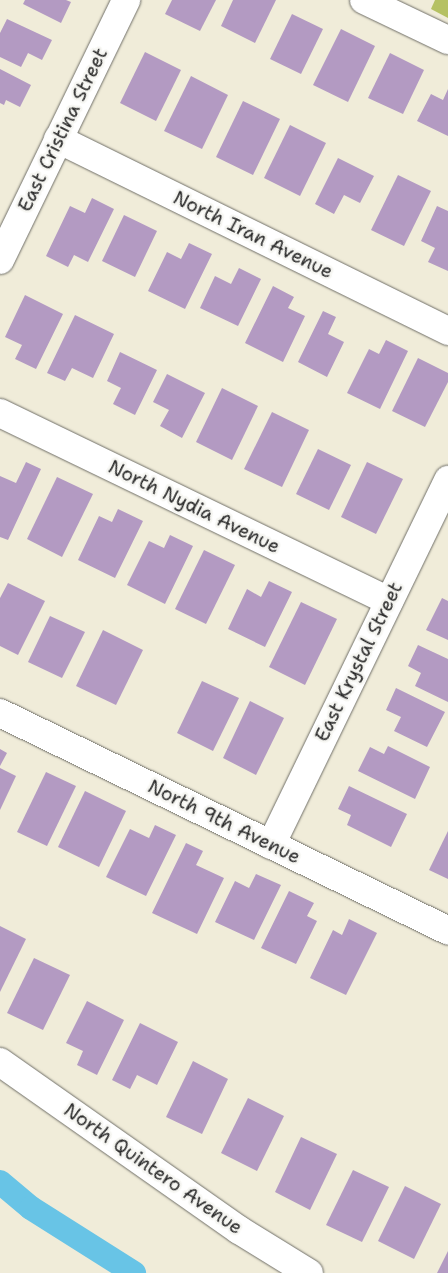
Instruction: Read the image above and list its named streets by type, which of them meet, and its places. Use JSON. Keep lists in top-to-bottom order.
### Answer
{
  "streets": {
    "street": [
      "East Cristina Street",
      "North Iran Avenue",
      "North Nydia Avenue",
      "East Krystal Street",
      "North 9th Avenue",
      "North Quintero Avenue"
    ]
  },
  "crossings": [
    ["East Cristina Street", "North Iran Avenue"],
    ["North Nydia Avenue", "East Krystal Street"],
    ["East Krystal Street", "North 9th Avenue"]
  ]
}
